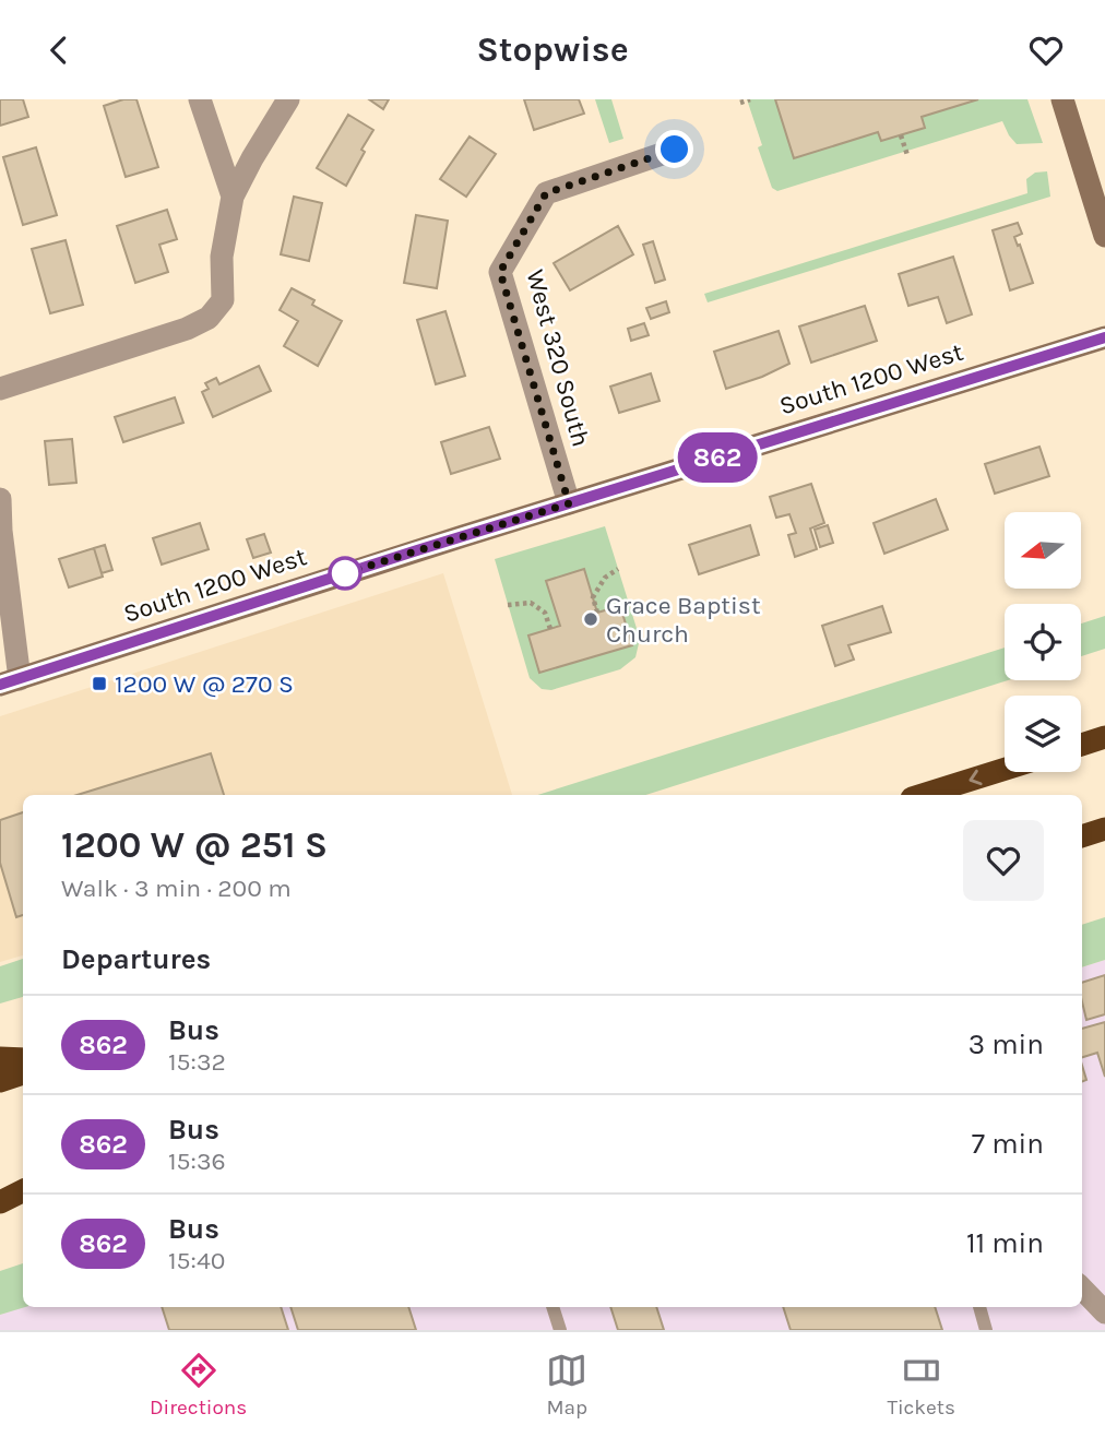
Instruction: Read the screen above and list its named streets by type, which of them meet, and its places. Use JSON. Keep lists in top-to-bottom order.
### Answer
{
  "streets": {
    "main road": ["South 1200 West"],
    "street": ["West 320 South"]
  },
  "crossings": [
    ["West 320 South", "South 1200 West"]
  ],
  "places": {
    "other": ["Grace Baptist Church"],
    "transit": ["1200 W @ 270 S"]
  },
  "lines": ["bus line 862"],
  "north": "left",
  "page": {
    "header": "Stopwise",
    "on_map": "862",
    "heading": [
      ["1200 W @ 251 S", "Walk · 3 min · 200 m"],
      "Departures"
    ],
    "list": [
      {
        "mark": "862",
        "name": "Bus",
        "note": "15:32",
        "value": "3 min"
      },
      {
        "mark": "862",
        "name": "Bus",
        "note": "15:36",
        "value": "7 min"
      },
      {
        "mark": "862",
        "name": "Bus",
        "note": "15:40",
        "value": "11 min"
      }
    ],
    "tabs": ["Directions", "Map", "Tickets"]
  }
}
